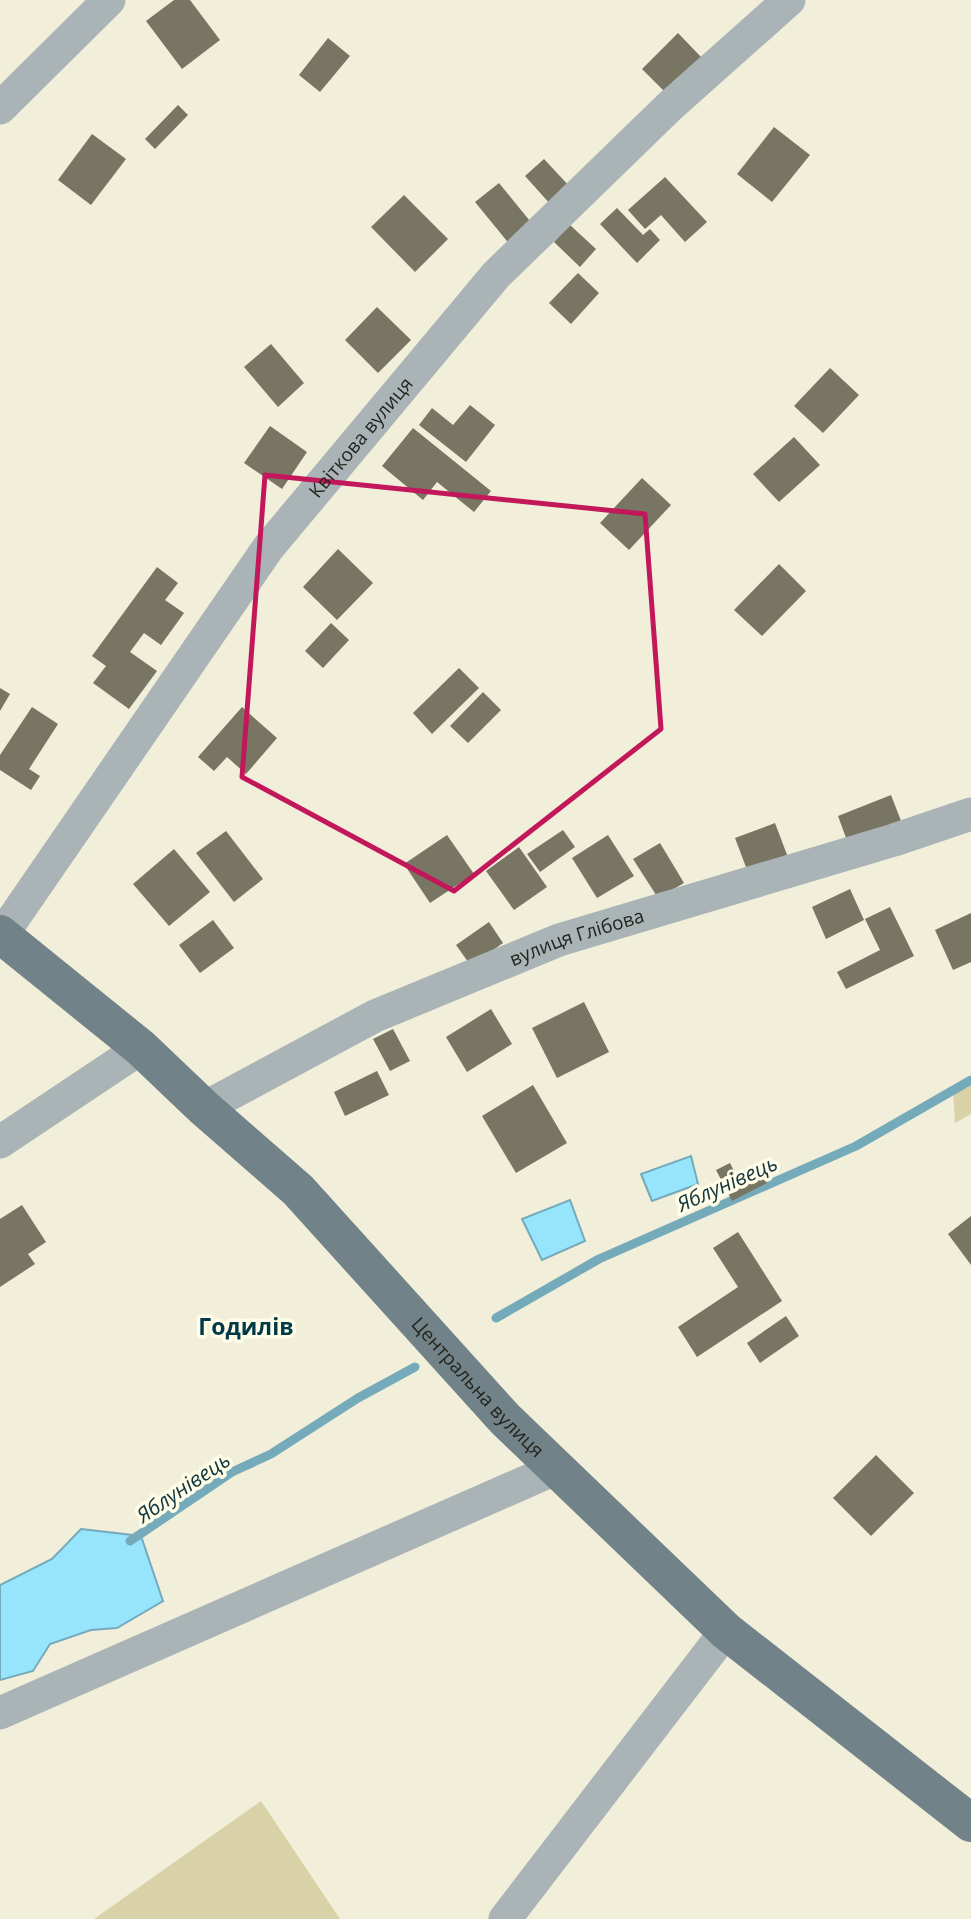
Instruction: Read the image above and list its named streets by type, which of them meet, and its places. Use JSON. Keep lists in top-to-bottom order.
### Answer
{
  "streets": {
    "main road": ["Центральна вулиця"],
    "street": ["Квіткова вулиця", "вулиця Глібова"]
  },
  "crossings": [
    ["Квіткова вулиця", "Центральна вулиця"],
    ["вулиця Глібова", "Центральна вулиця"]
  ],
  "districts": ["Годилів"],
  "water": ["Яблунівець"]
}
